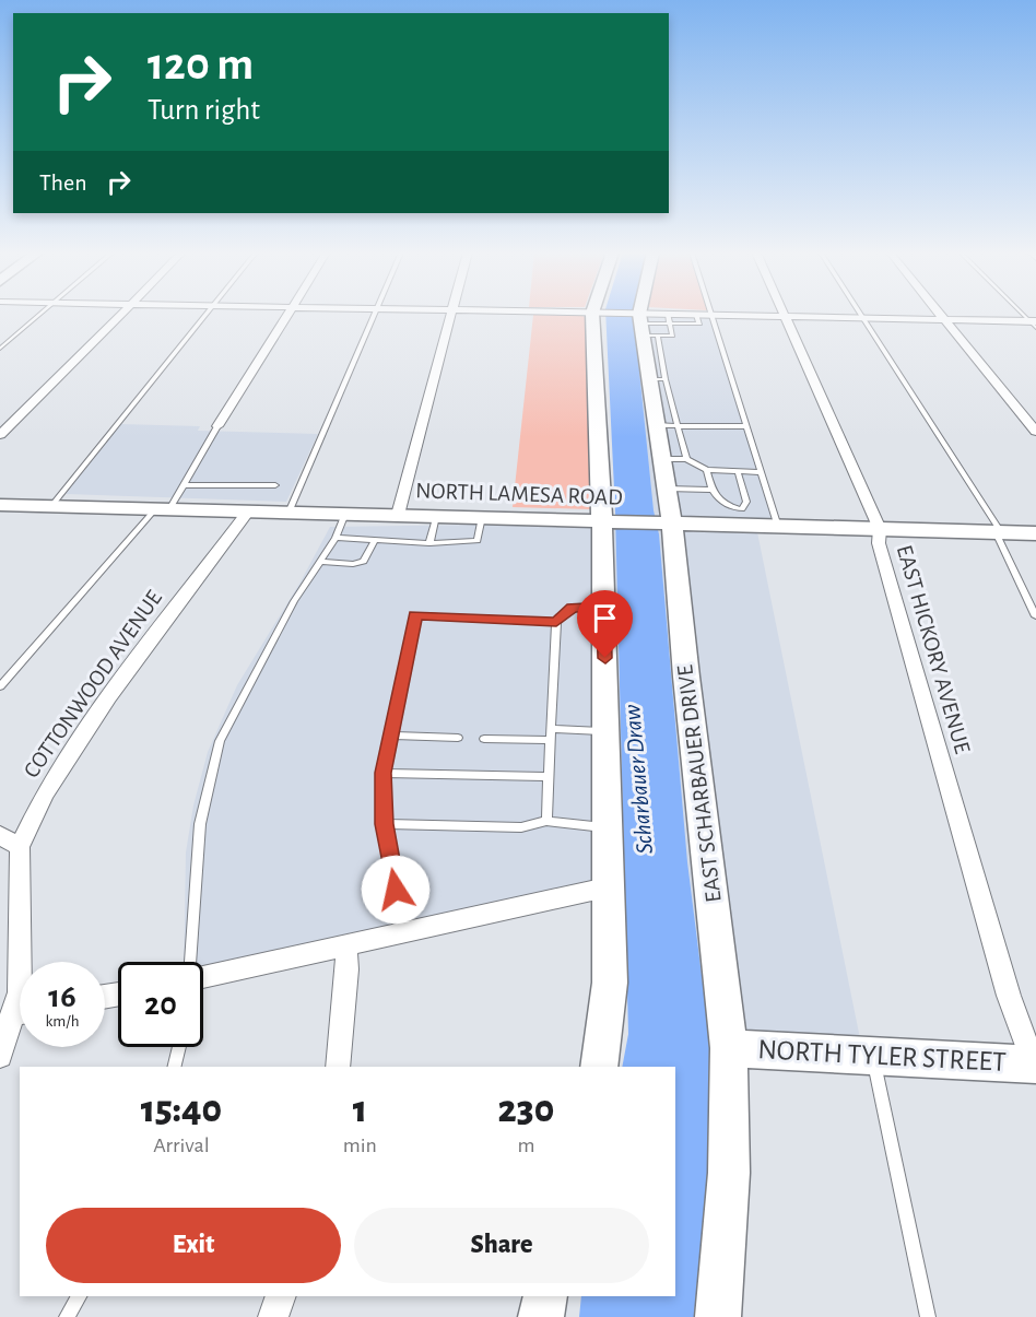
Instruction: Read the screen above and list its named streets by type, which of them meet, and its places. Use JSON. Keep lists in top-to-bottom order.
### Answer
{
  "streets": {
    "main road": ["NORTH LAMESA ROAD", "EAST SCHARBAUER DRIVE", "NORTH TYLER STREET"],
    "street": ["EAST HICKORY AVENUE", "COTTONWOOD AVENUE"]
  },
  "crossings": [
    ["NORTH LAMESA ROAD", "EAST HICKORY AVENUE"],
    ["NORTH LAMESA ROAD", "COTTONWOOD AVENUE"],
    ["NORTH LAMESA ROAD", "EAST SCHARBAUER DRIVE"],
    ["EAST HICKORY AVENUE", "NORTH TYLER STREET"],
    ["EAST SCHARBAUER DRIVE", "NORTH TYLER STREET"]
  ],
  "water": ["Scharbauer Draw"],
  "page": {
    "turn": ["120 m", "Turn right"],
    "then": "Then",
    "speed": "16 km/h",
    "limit": "20",
    "eta": [
      "15:40",
      "Arrival",
      "1",
      "min",
      "230",
      "m"
    ],
    "buttons": ["Exit", "Share"]
  }
}
